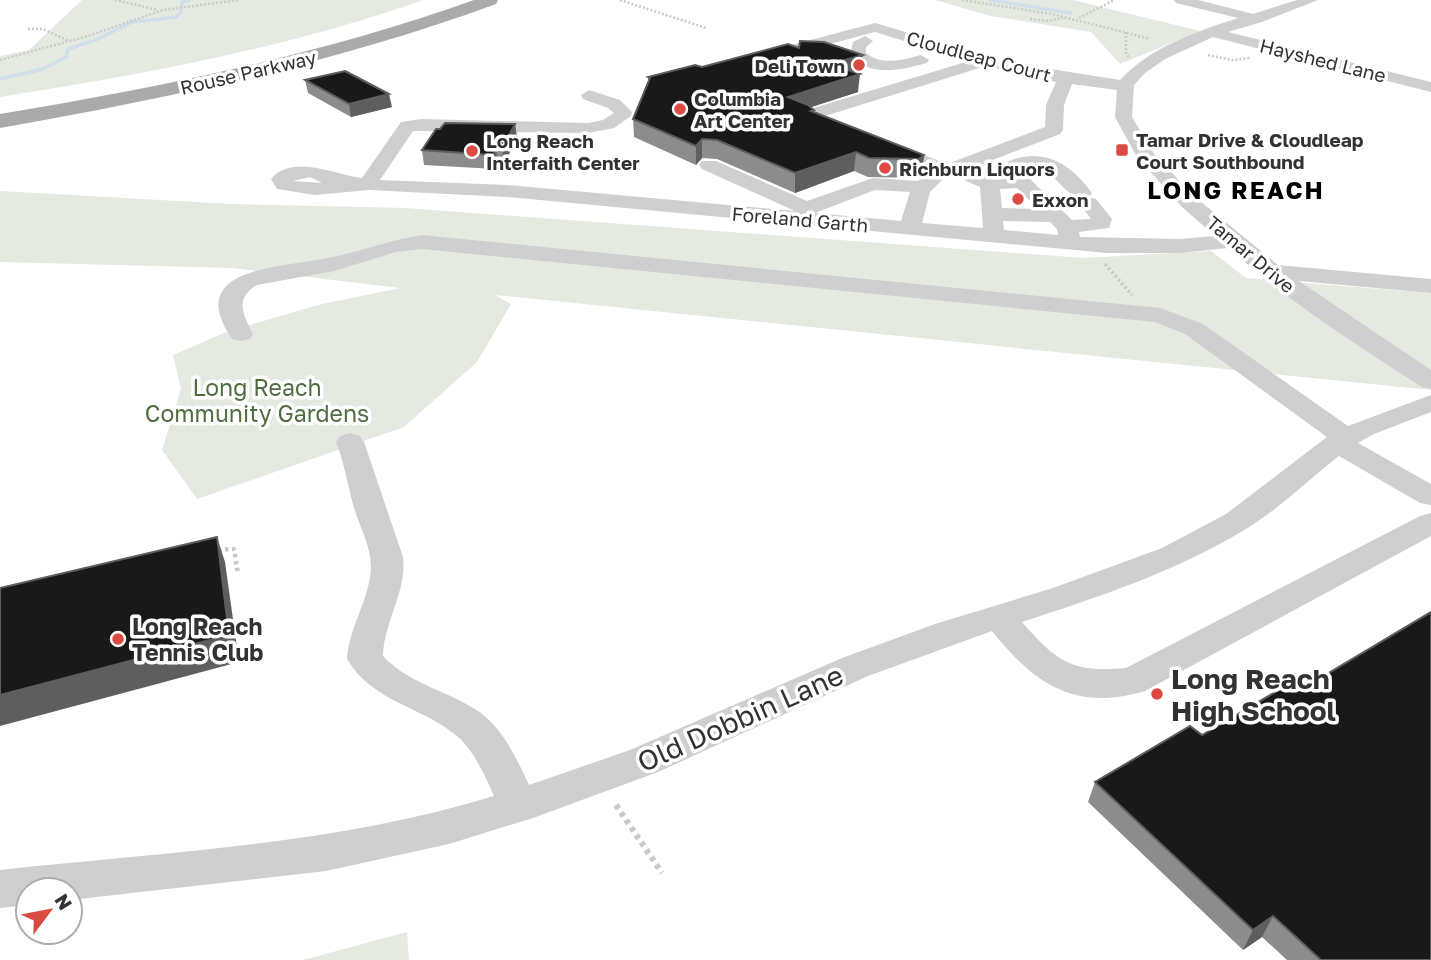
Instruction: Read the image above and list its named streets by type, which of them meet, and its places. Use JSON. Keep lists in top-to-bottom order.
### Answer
{
  "streets": {
    "main road": ["Rouse Parkway"],
    "street": [
      "Cloudleap Court",
      "Hayshed Lane",
      "Foreland Garth",
      "Tamar Drive",
      "Old Dobbin Lane"
    ]
  },
  "crossings": [
    ["Cloudleap Court", "Tamar Drive"],
    ["Foreland Garth", "Tamar Drive"]
  ],
  "districts": ["LONG REACH"],
  "parks": ["Long Reach Community Gardens"],
  "places": {
    "other": [
      "Deli Town",
      "Columbia Art Center",
      "Long Reach Interfaith Center",
      "Richburn Liquors",
      "Exxon",
      "Long Reach Tennis Club",
      "Long Reach High School"
    ],
    "transit": ["Tamar Drive & Cloudleap Court Southbound"]
  },
  "north": "top right"
}
